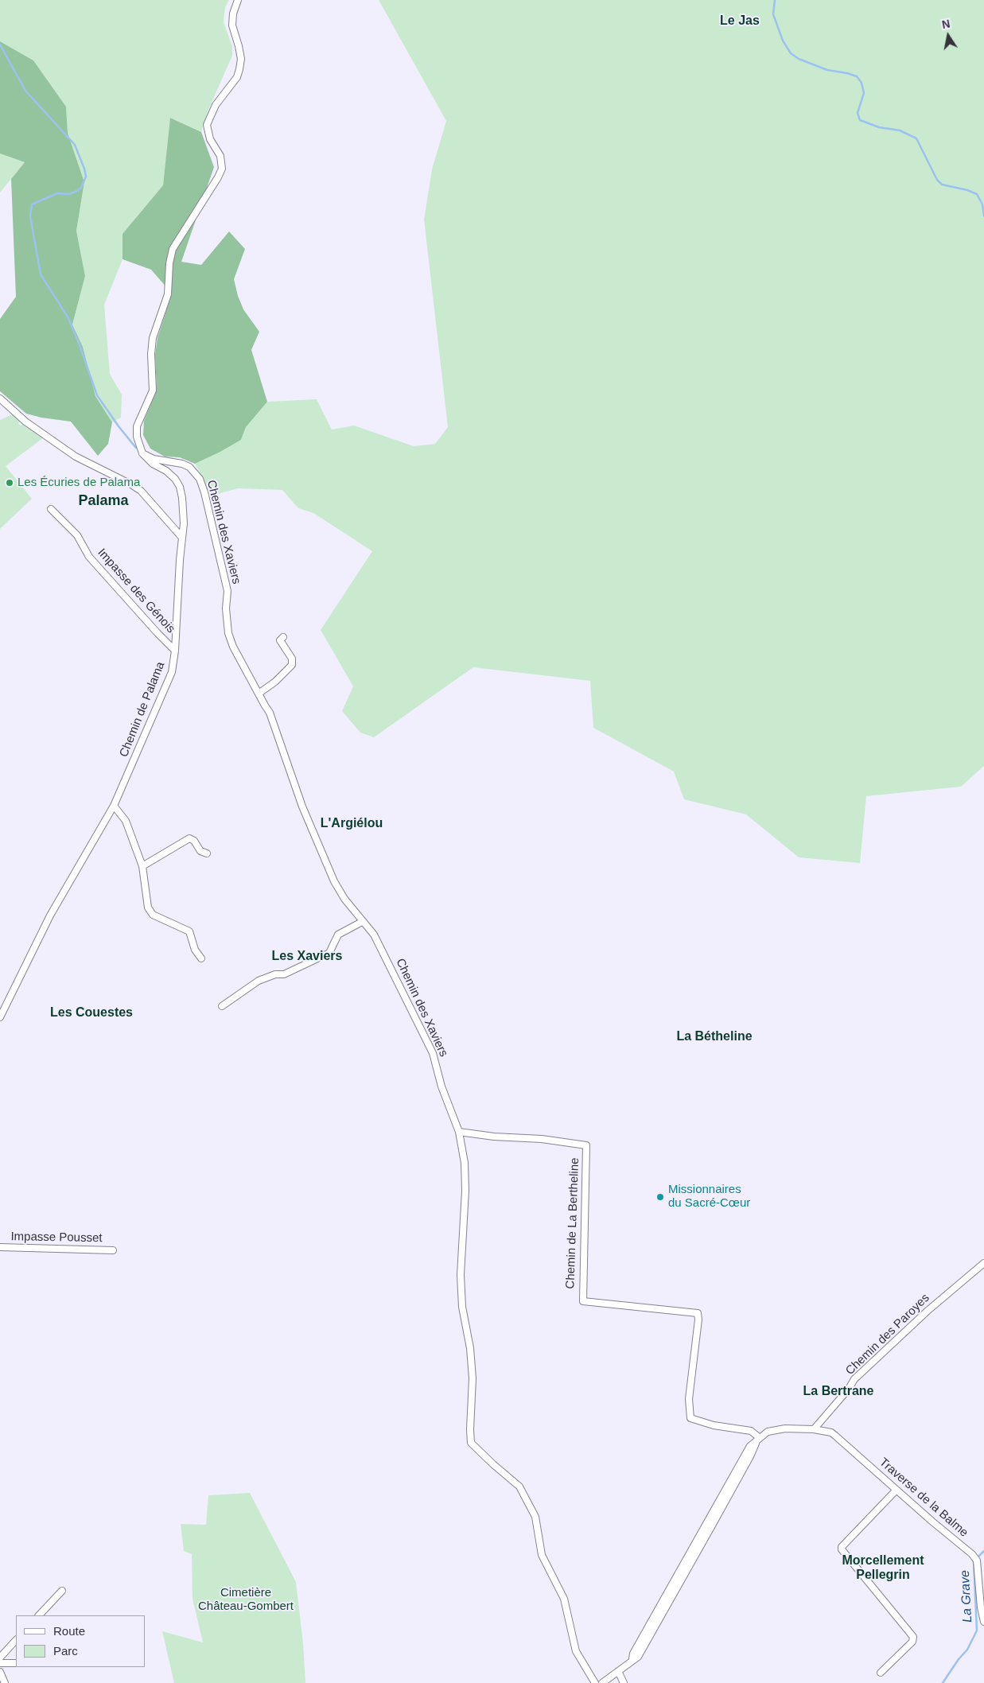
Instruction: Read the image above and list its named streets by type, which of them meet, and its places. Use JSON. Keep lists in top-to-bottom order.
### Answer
{
  "streets": {
    "street": [
      "Chemin des Xaviers",
      "Impasse des Génois",
      "Chemin de Palama",
      "Chemin de La Bertheline",
      "Impasse Pousset",
      "Chemin des Paroyes",
      "Traverse de la Balme"
    ]
  },
  "crossings": [
    ["Chemin des Xaviers", "Chemin de Palama"],
    ["Chemin des Xaviers", "Chemin de La Bertheline"],
    ["Impasse des Génois", "Chemin de Palama"],
    ["Chemin des Paroyes", "Traverse de la Balme"]
  ],
  "districts": [
    "Le Jas",
    "Palama",
    "L'Argiélou",
    "Les Xaviers",
    "Les Couestes",
    "La Bétheline",
    "La Bertrane",
    "Morcellement Pellegrin"
  ],
  "water": ["La Grave"],
  "parks": ["Cimetière Château-Gombert"],
  "places": ["Les Écuries de Palama", "Missionnaires du Sacré-Cœur"],
  "legend": ["Route", "Parc"],
  "north": "top"
}
